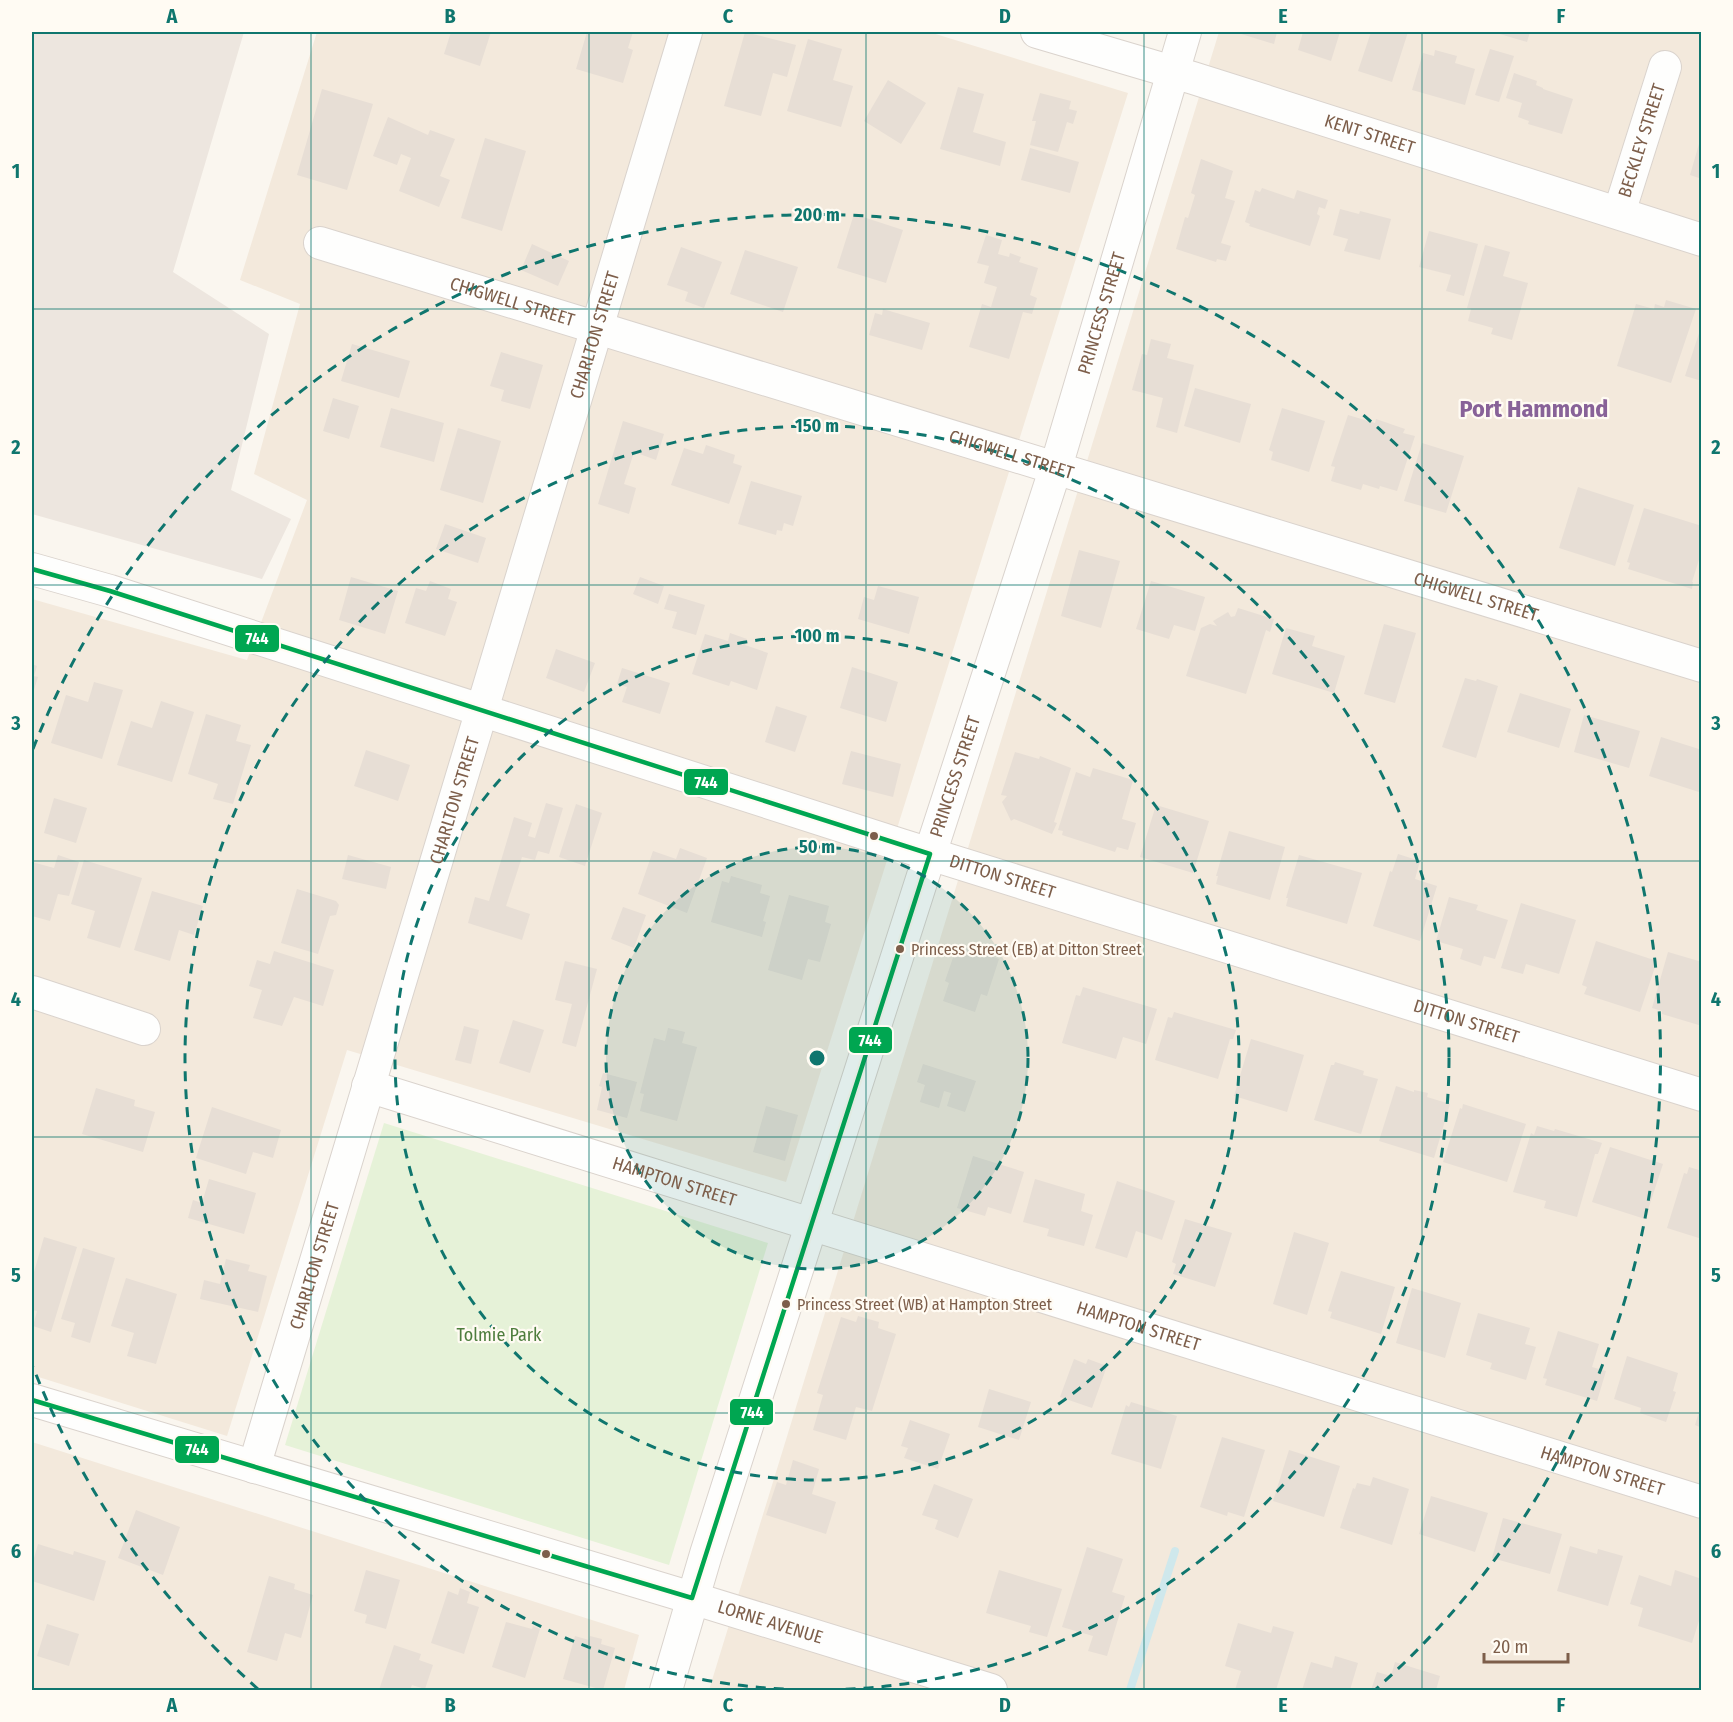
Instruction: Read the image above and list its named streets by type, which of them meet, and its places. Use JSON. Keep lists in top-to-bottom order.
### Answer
{
  "streets": {
    "street": [
      "KENT STREET",
      "BECKLEY STREET",
      "CHIGWELL STREET",
      "PRINCESS STREET",
      "CHARLTON STREET",
      "DITTON STREET",
      "HAMPTON STREET",
      "LORNE AVENUE"
    ]
  },
  "crossings": [
    ["KENT STREET", "BECKLEY STREET"],
    ["KENT STREET", "PRINCESS STREET"],
    ["CHIGWELL STREET", "PRINCESS STREET"],
    ["CHIGWELL STREET", "CHARLTON STREET"],
    ["PRINCESS STREET", "DITTON STREET"],
    ["PRINCESS STREET", "HAMPTON STREET"],
    ["PRINCESS STREET", "LORNE AVENUE"],
    ["CHARLTON STREET", "DITTON STREET"],
    ["CHARLTON STREET", "HAMPTON STREET"],
    ["CHARLTON STREET", "LORNE AVENUE"]
  ],
  "districts": ["Port Hammond"],
  "parks": ["Tolmie Park"],
  "places": ["Princess Street (EB) at Ditton Street", "Princess Street (WB) at Hampton Street"],
  "lines": ["transit line 744"],
  "scale_bar": "20 m",
  "grid": {
    "columns": [
      "A",
      "B",
      "C",
      "D",
      "E",
      "F"
    ],
    "rows": [
      "1",
      "2",
      "3",
      "4",
      "5",
      "6"
    ]
  },
  "rings": [
    "200 m",
    "150 m",
    "100 m",
    "50 m"
  ]
}
